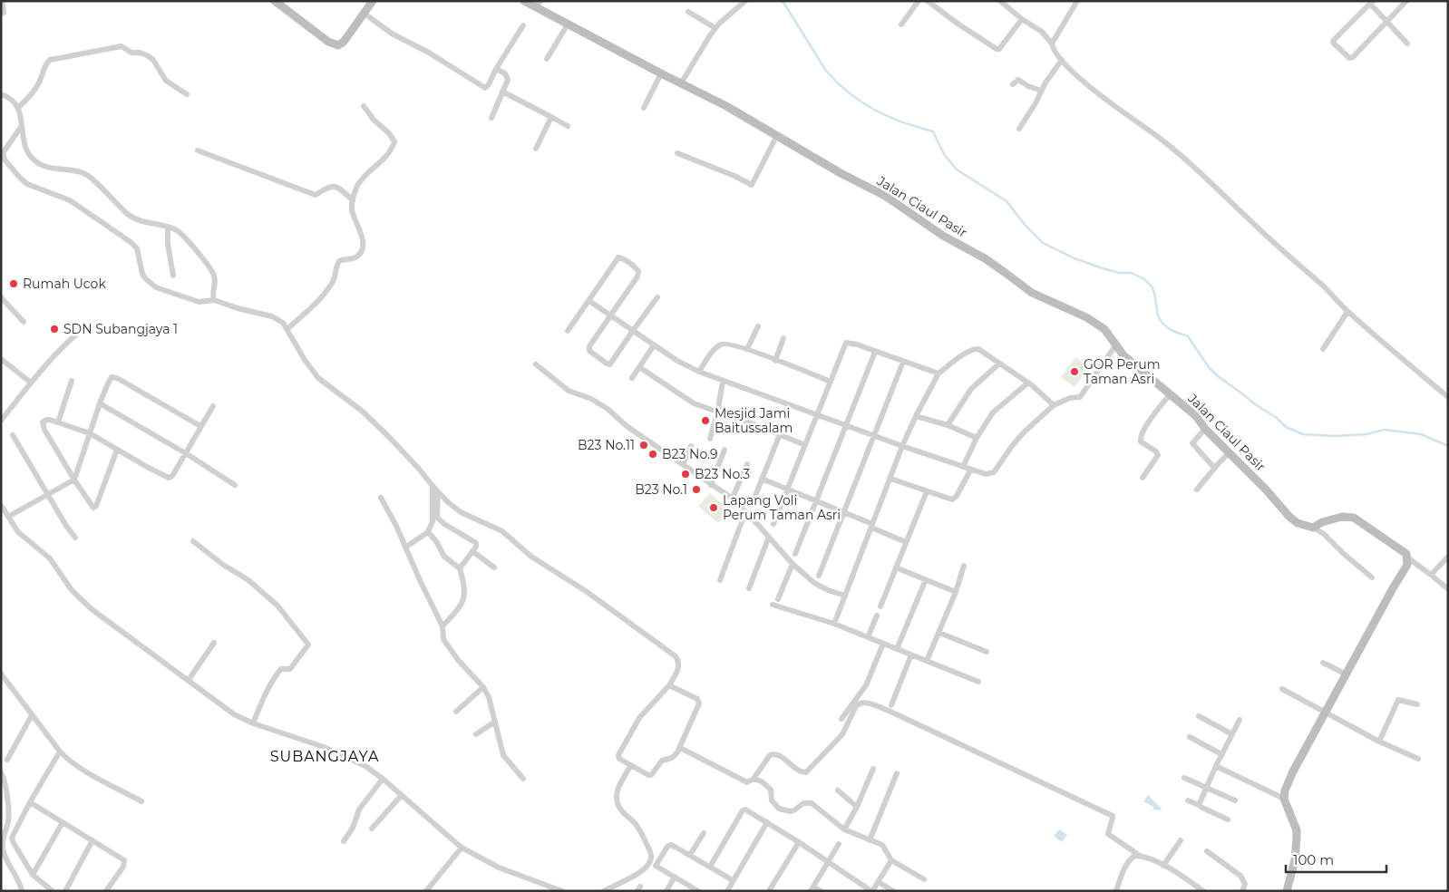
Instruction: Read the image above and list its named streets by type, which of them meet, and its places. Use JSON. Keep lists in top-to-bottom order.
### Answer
{
  "streets": {
    "street": ["Jalan Ciaul Pasir"]
  },
  "districts": ["SUBANGJAYA"],
  "places": [
    "Rumah Ucok",
    "SDN Subangjaya 1",
    "GOR Perum Taman Asri",
    "Mesjid Jami Baitussalam",
    "B23 No.11",
    "B23 No.9",
    "B23 No.3",
    "B23 No.1",
    "Lapang Voli Perum Taman Asri"
  ],
  "scale_bar": "100 m"
}
